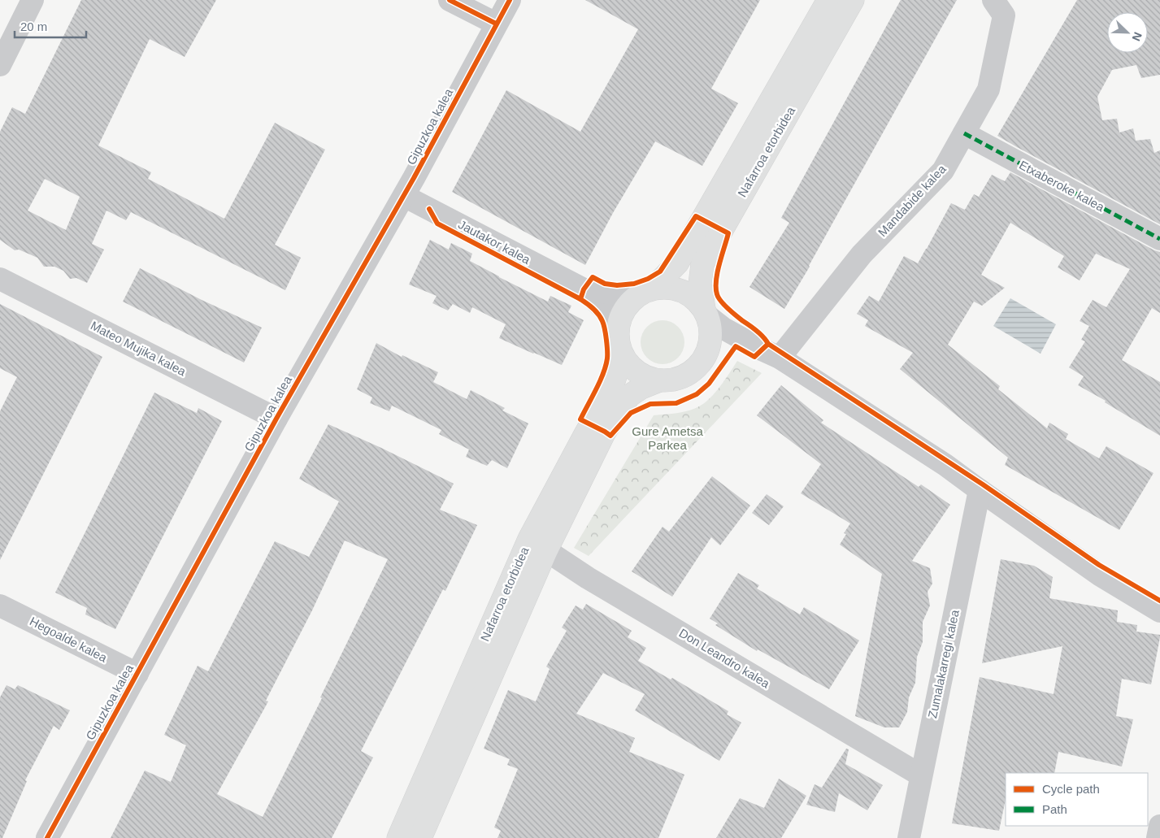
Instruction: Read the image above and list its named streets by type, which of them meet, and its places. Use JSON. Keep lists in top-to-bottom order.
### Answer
{
  "streets": {
    "highway": ["Nafarroa etorbidea"],
    "street": [
      "Gipuzkoa kalea",
      "Etxaberoke kalea",
      "Mandabide kalea",
      "Jautakor kalea",
      "Mateo Mujika kalea",
      "Hegoalde kalea",
      "Don Leandro kalea",
      "Zumalakarregi kalea"
    ]
  },
  "crossings": [
    ["Gipuzkoa kalea", "Jautakor kalea"],
    ["Gipuzkoa kalea", "Mateo Mujika kalea"],
    ["Gipuzkoa kalea", "Hegoalde kalea"],
    ["Nafarroa etorbidea", "Jautakor kalea"],
    ["Nafarroa etorbidea", "Don Leandro kalea"],
    ["Etxaberoke kalea", "Mandabide kalea"],
    ["Don Leandro kalea", "Zumalakarregi kalea"]
  ],
  "parks": ["Gure Ametsa Parkea"],
  "legend": ["Cycle path", "Path"],
  "scale_bar": "20 m",
  "north": "bottom right"
}
